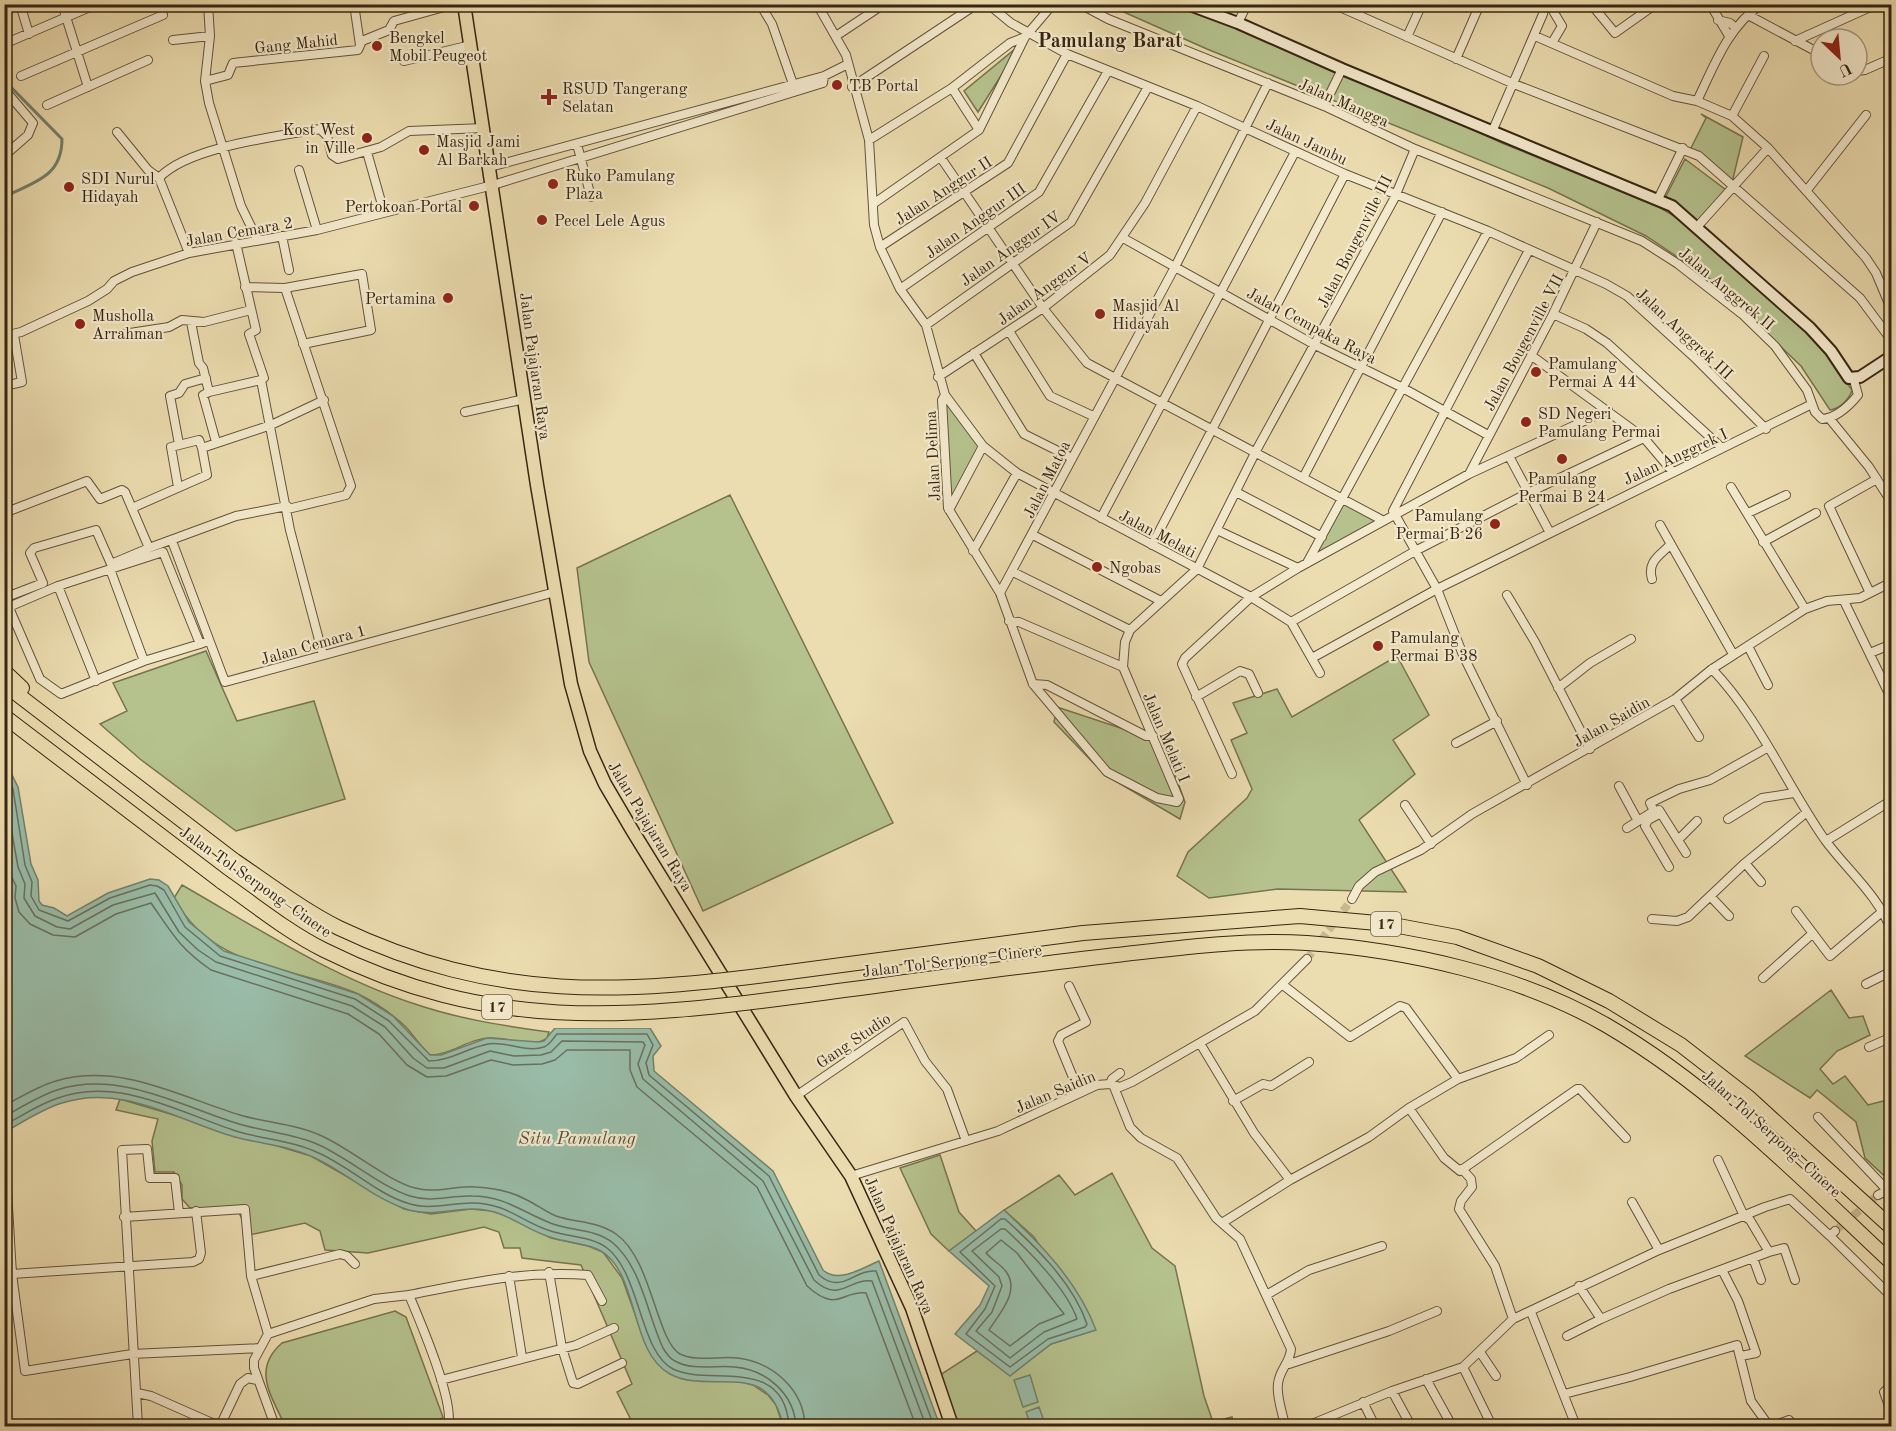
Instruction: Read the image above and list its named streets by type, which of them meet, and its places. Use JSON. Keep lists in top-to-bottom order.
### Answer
{
  "streets": {
    "highway": ["Jalan Tol Serpong–Cinere", "17"],
    "main road": ["Jalan Pajajaran Raya"],
    "street": [
      "Gang Mahid",
      "Jalan Mangga",
      "Jalan Jambu",
      "Jalan Anggur II",
      "Jalan Anggur III",
      "Jalan Cemara 2",
      "Jalan Bougenville III",
      "Jalan Anggur IV",
      "Jalan Anggur V",
      "Jalan Anggrek II",
      "Jalan Cempaka Raya",
      "Jalan Anggrek III",
      "Jalan Bougenville VII",
      "Jalan Delima",
      "Jalan Anggrek I",
      "Jalan Matoa",
      "Jalan Melati",
      "Jalan Cemara 1",
      "Jalan Saidin",
      "Jalan Melati I",
      "Gang Studio"
    ]
  },
  "crossings": [
    ["Jalan Mangga", "Jalan Bougenville III"],
    ["Jalan Mangga", "Jalan Anggrek II"],
    ["Jalan Mangga", "Jalan Bougenville VII"],
    ["Jalan Jambu", "Jalan Anggur II"],
    ["Jalan Jambu", "Jalan Anggur III"],
    ["Jalan Jambu", "Jalan Bougenville III"],
    ["Jalan Jambu", "Jalan Anggur IV"],
    ["Jalan Jambu", "Jalan Anggur V"],
    ["Jalan Jambu", "Jalan Anggrek III"],
    ["Jalan Jambu", "Jalan Bougenville VII"],
    ["Jalan Cemara 2", "Jalan Pajajaran Raya"],
    ["Jalan Bougenville III", "Jalan Cempaka Raya"],
    ["Jalan Bougenville III", "Jalan Melati"],
    ["Jalan Anggur IV", "Jalan Delima"],
    ["Jalan Anggur V", "Jalan Cempaka Raya"],
    ["Jalan Anggur V", "Jalan Delima"],
    ["Jalan Anggrek II", "Jalan Bougenville VII"],
    ["Jalan Anggrek II", "Jalan Anggrek I"],
    ["Jalan Cempaka Raya", "Jalan Bougenville VII"],
    ["Jalan Cempaka Raya", "Jalan Matoa"],
    ["Jalan Anggrek III", "Jalan Bougenville VII"],
    ["Jalan Anggrek III", "Jalan Anggrek I"],
    ["Jalan Pajajaran Raya", "Jalan Cemara 1"],
    ["Jalan Pajajaran Raya", "Jalan Saidin"],
    ["Jalan Pajajaran Raya", "Gang Studio"],
    ["Jalan Delima", "Jalan Matoa"],
    ["Jalan Delima", "Jalan Melati"],
    ["Jalan Delima", "Jalan Melati I"],
    ["Jalan Matoa", "Jalan Melati"],
    ["Jalan Matoa", "Jalan Melati I"],
    ["Jalan Saidin", "Gang Studio"]
  ],
  "districts": ["Pamulang Barat"],
  "water": ["Situ Pamulang"],
  "places": {
    "other": [
      "Bengkel Mobil Peugeot",
      "TB Portal",
      "Kost West in Ville",
      "Masjid Jami Al Barkah",
      "Ruko Pamulang Plaza",
      "SDI Nurul Hidayah",
      "Pertokoan Portal",
      "Pecel Lele Agus",
      "Pertamina",
      "Masjid Al Hidayah",
      "Musholla Arrahman",
      "Pamulang Permai A 44",
      "SD Negeri Pamulang Permai",
      "Pamulang Permai B 24",
      "Pamulang Permai B 26",
      "Ngobas",
      "Pamulang Permai B 38"
    ],
    "health": ["RSUD Tangerang Selatan"]
  },
  "north": "bottom right"
}
